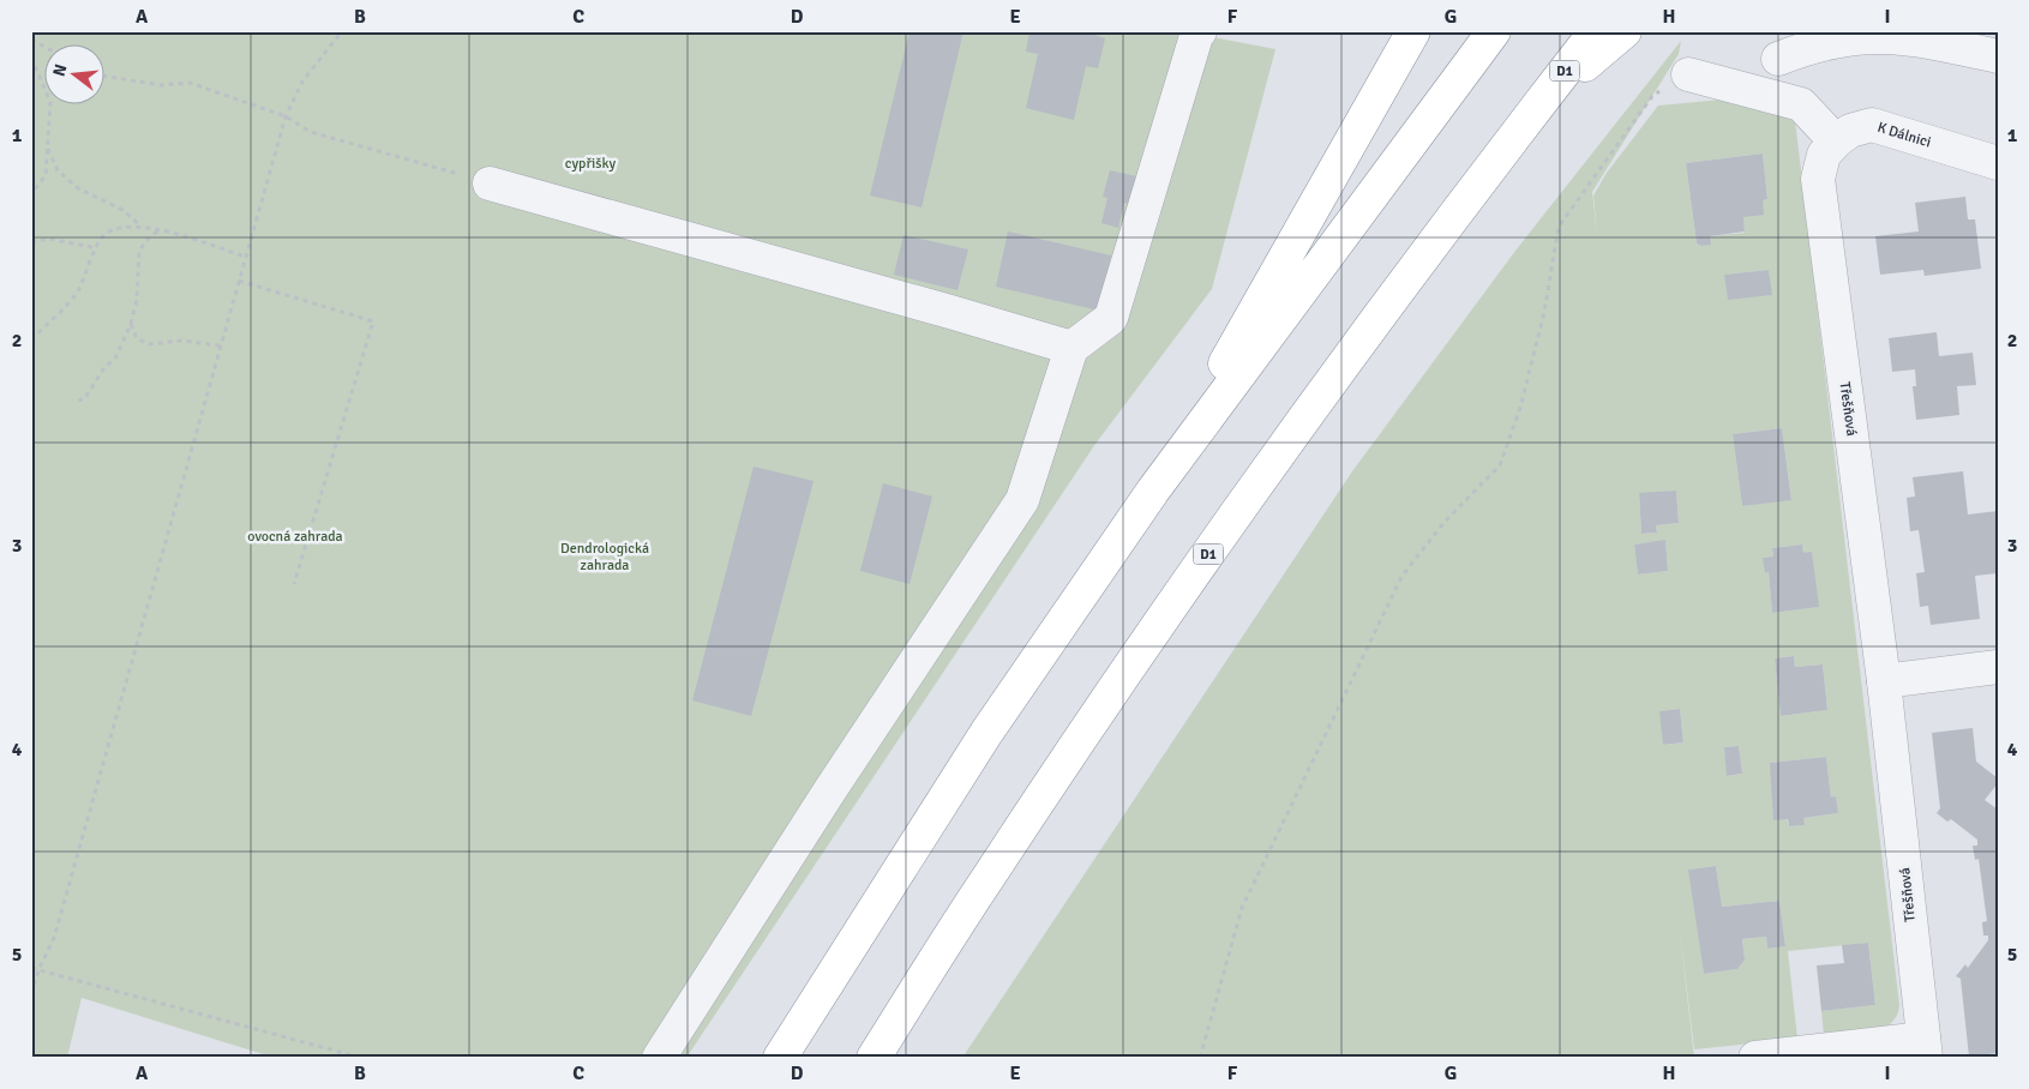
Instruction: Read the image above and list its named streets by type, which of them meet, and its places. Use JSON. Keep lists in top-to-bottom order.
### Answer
{
  "streets": {
    "highway": ["D1"],
    "street": ["K Dálnici", "Třešňová"]
  },
  "crossings": [
    ["K Dálnici", "Třešňová"]
  ],
  "parks": ["cypřišky", "ovocná zahrada", "Dendrologická zahrada"],
  "north": "left",
  "grid": {
    "columns": [
      "A",
      "B",
      "C",
      "D",
      "E",
      "F",
      "G",
      "H",
      "I"
    ],
    "rows": [
      "1",
      "2",
      "3",
      "4",
      "5"
    ]
  }
}
